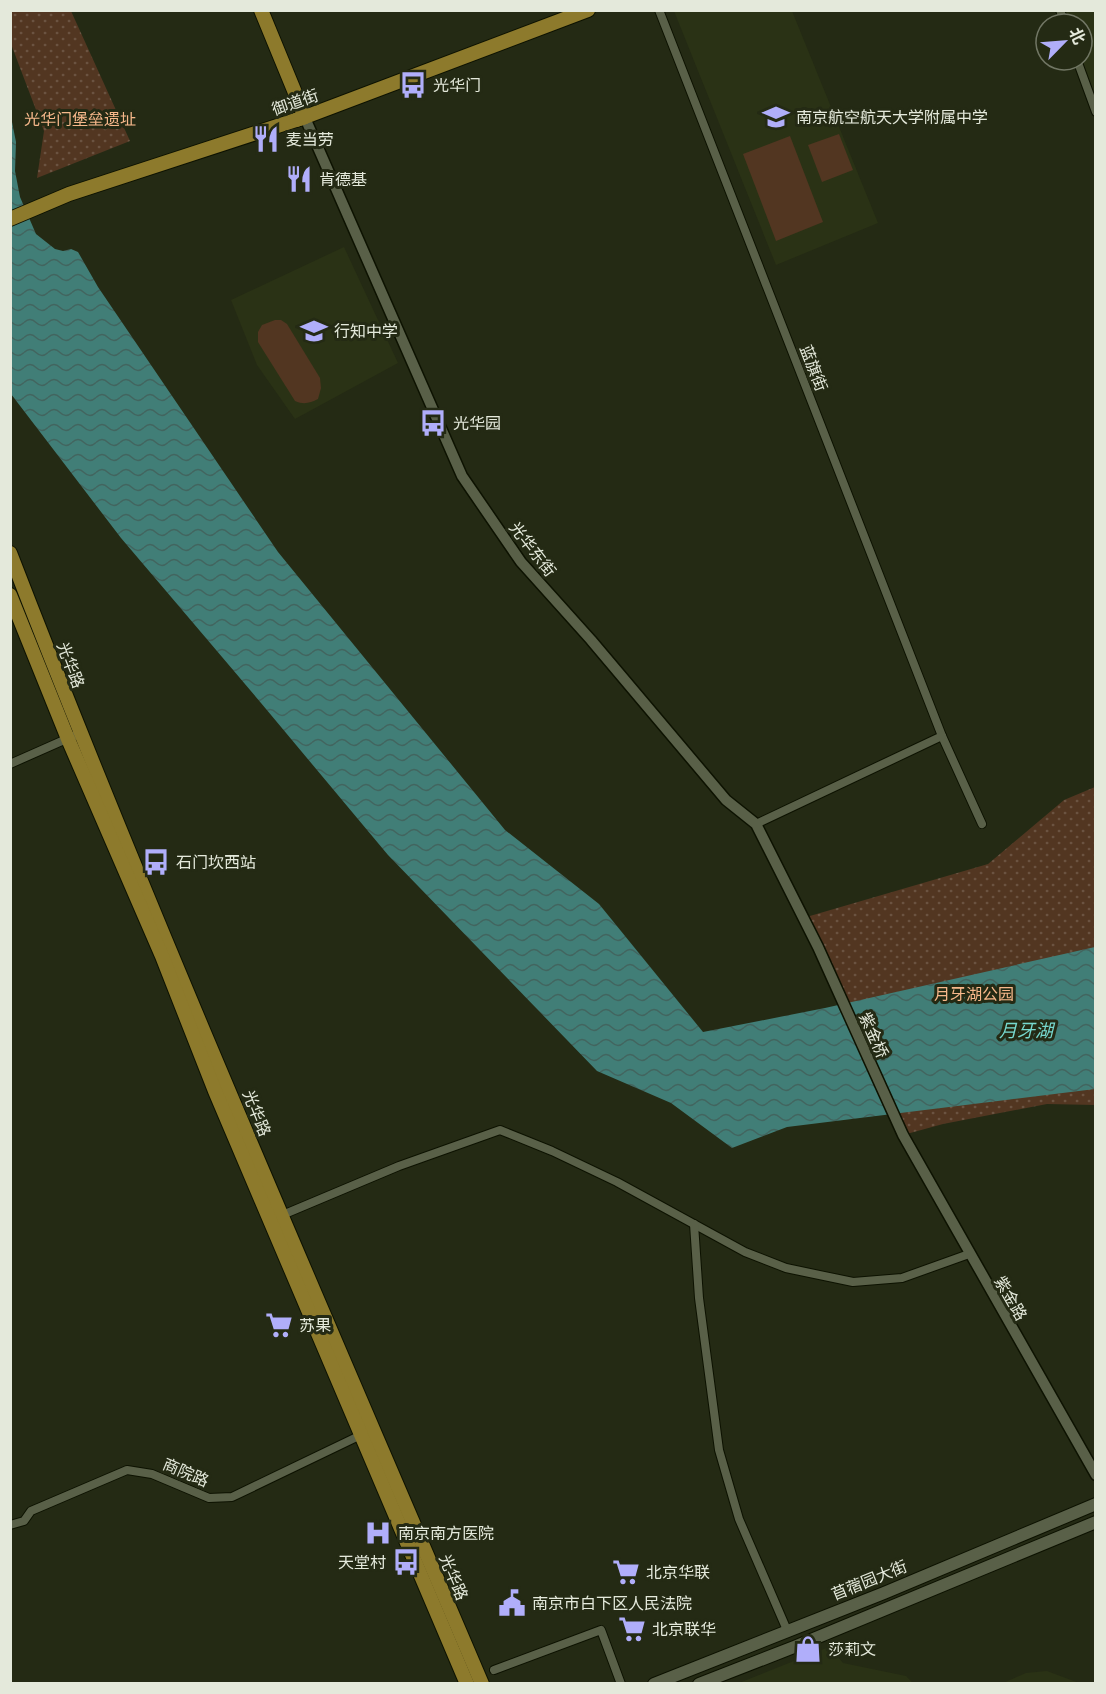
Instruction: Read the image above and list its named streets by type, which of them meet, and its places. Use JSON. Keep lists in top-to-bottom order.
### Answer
{
  "streets": {
    "main road": ["御道街", "光华路", "苜蓿园大街"],
    "street": [
      "蓝旗街",
      "光华东街",
      "紫金桥",
      "紫金路",
      "商院路"
    ]
  },
  "crossings": [
    ["御道街", "光华东街"],
    ["光华东街", "紫金桥"],
    ["光华路", "商院路"],
    ["紫金桥", "紫金路"]
  ],
  "water": ["月牙湖"],
  "parks": ["光华门堡垒遗址", "月牙湖公园"],
  "places": {
    "bus stop": [
      "光华门",
      "光华园",
      "石门坎西站",
      "天堂村"
    ],
    "school or university": ["南京航空航天大学附属中学", "行知中学"],
    "restaurant": ["麦当劳", "肯德基"],
    "supermarket": ["苏果", "北京华联", "北京联华"],
    "hospital": ["南京南方医院"],
    "public building": ["南京市白下区人民法院"],
    "shop": ["莎莉文"]
  },
  "north": "top right"
}
